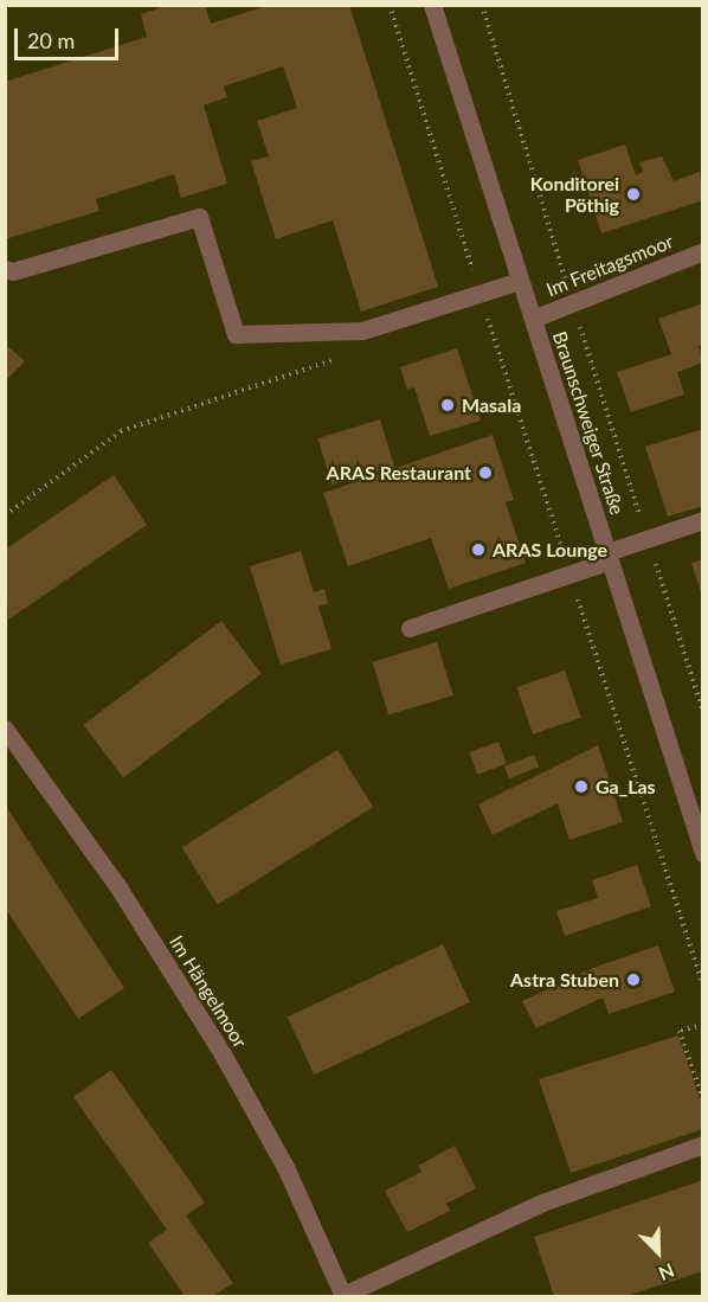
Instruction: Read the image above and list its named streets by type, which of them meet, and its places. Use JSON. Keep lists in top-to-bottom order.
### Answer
{
  "streets": {
    "street": ["Im Freitagsmoor", "Braunschweiger Straße", "Im Hängelmoor"]
  },
  "crossings": [
    ["Im Freitagsmoor", "Braunschweiger Straße"]
  ],
  "places": [
    "Konditorei Pöthig",
    "Masala",
    "ARAS Restaurant",
    "ARAS Lounge",
    "Ga_Las",
    "Astra Stuben"
  ],
  "scale_bar": "20 m",
  "north": "bottom right"
}
